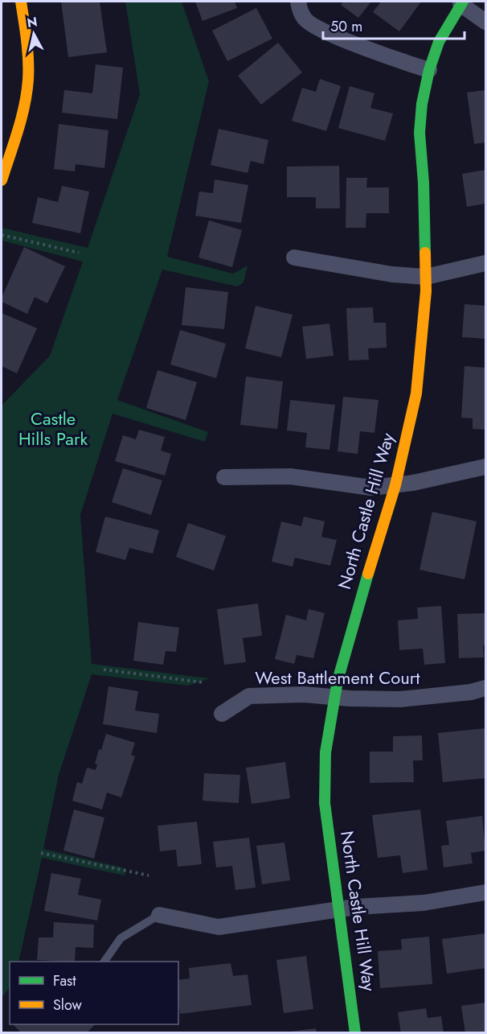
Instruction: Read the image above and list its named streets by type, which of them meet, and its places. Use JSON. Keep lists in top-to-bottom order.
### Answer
{
  "streets": {
    "street": ["North Castle Hill Way", "West Battlement Court"]
  },
  "crossings": [
    ["North Castle Hill Way", "West Battlement Court"]
  ],
  "parks": ["Castle Hills Park"],
  "legend": ["Fast", "Slow"],
  "scale_bar": "50 m",
  "north": "top"
}
